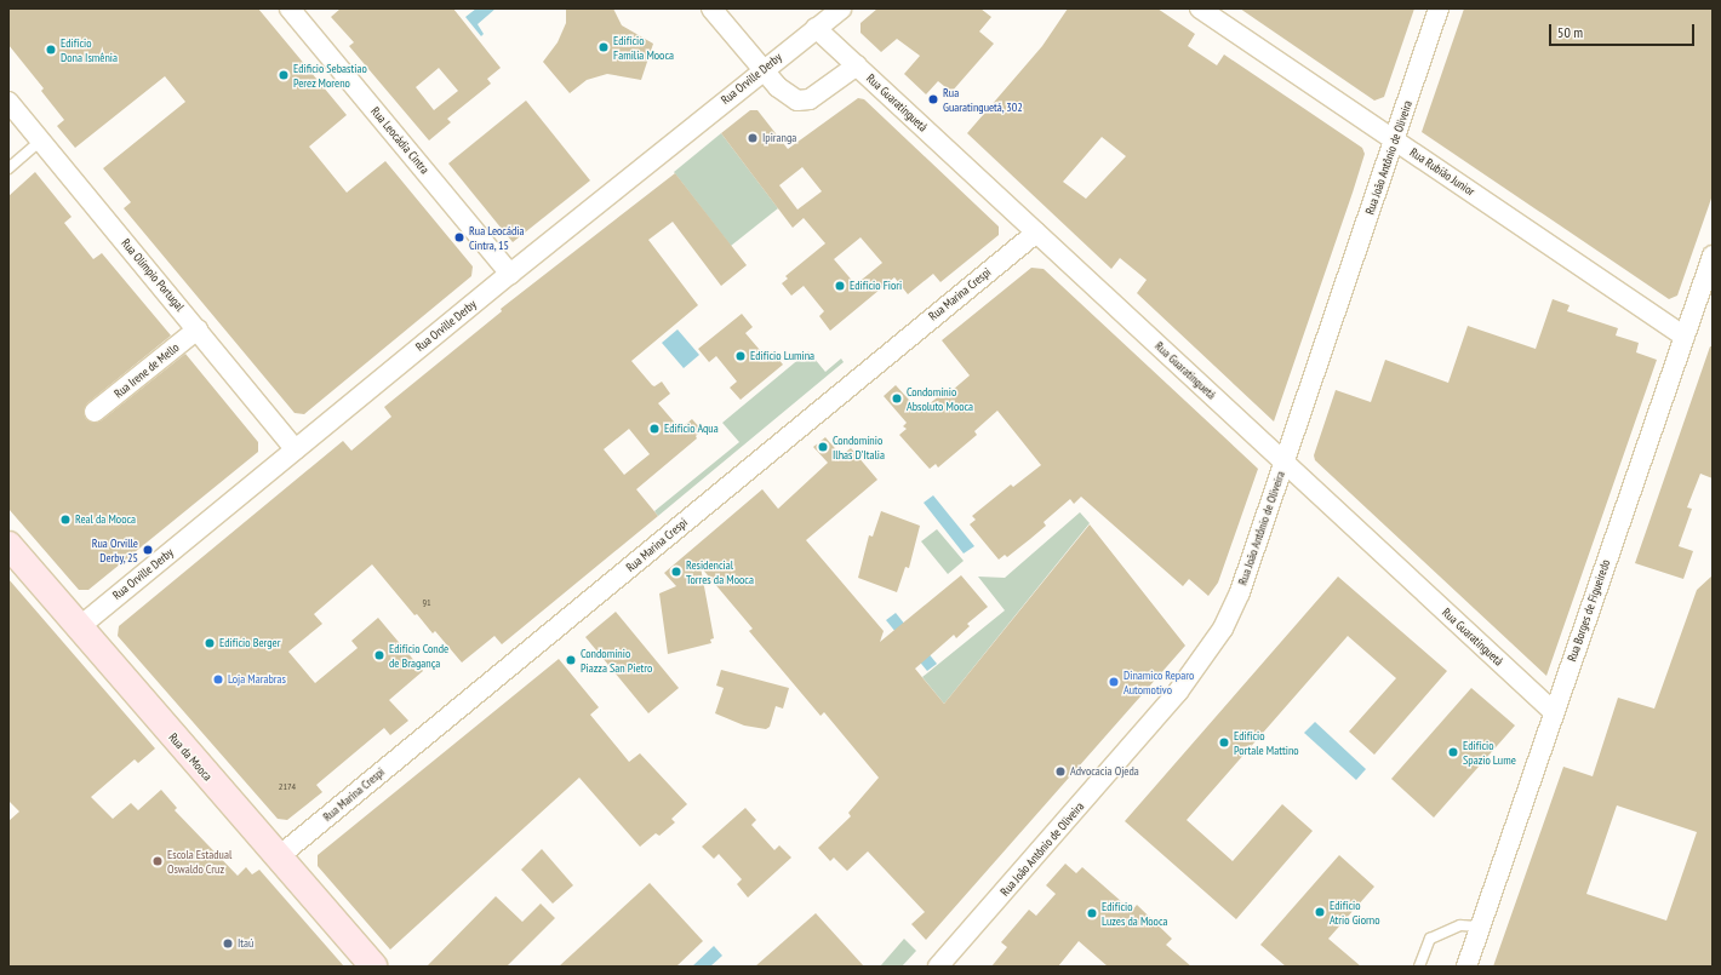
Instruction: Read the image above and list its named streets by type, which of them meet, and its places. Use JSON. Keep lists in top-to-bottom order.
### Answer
{
  "streets": {
    "main road": ["Rua da Mooca"],
    "street": [
      "Rua Orville Derby",
      "Rua Guaratinguetá",
      "Rua Leocádia Cintra",
      "Rua João Antônio de Oliveira",
      "Rua Rubião Junior",
      "Rua Olímpio Portugal",
      "Rua Marina Crespi",
      "Rua Irene de Mello",
      "Rua Borges de Figueiredo"
    ]
  },
  "crossings": [
    ["Rua Orville Derby", "Rua Guaratinguetá"],
    ["Rua Orville Derby", "Rua Leocádia Cintra"],
    ["Rua Orville Derby", "Rua Olímpio Portugal"],
    ["Rua Orville Derby", "Rua da Mooca"],
    ["Rua Guaratinguetá", "Rua João Antônio de Oliveira"],
    ["Rua Guaratinguetá", "Rua Marina Crespi"],
    ["Rua Guaratinguetá", "Rua Borges de Figueiredo"],
    ["Rua João Antônio de Oliveira", "Rua Rubião Junior"],
    ["Rua Rubião Junior", "Rua Borges de Figueiredo"],
    ["Rua Olímpio Portugal", "Rua Irene de Mello"],
    ["Rua Marina Crespi", "Rua da Mooca"]
  ],
  "places": [
    "Edifício Familia Mooca",
    "Edifício Dona Ismênia",
    "Edificio Sebastiao Perez Moreno",
    "Rua Guaratinguetá, 302",
    "Ipiranga",
    "Rua Leocádia Cintra, 15",
    "Edifício Fiori",
    "Edifício Lumina",
    "Condomínio Absoluto Mooca",
    "Edifício Aqua",
    "Condomínio Ilhas D'Italia",
    "Real da Mooca",
    "Rua Orville Derby, 25",
    "Residencial Torres da Mooca",
    "Edifício Berger",
    "Edifício Conde de Bragança",
    "Condomínio Piazza San Pietro",
    "Loja Marabras",
    "Dinamico Reparo Automotivo",
    "Edifício Portale Mattino",
    "Edifício Spazio Lume",
    "Advocacia Ojeda",
    "Escola Estadual Oswaldo Cruz",
    "Edifício Atrio Giorno",
    "Edifício Luzes da Mooca",
    "Itaú"
  ],
  "house_numbers": ["91", "2174"],
  "scale_bar": "50 m"
}
